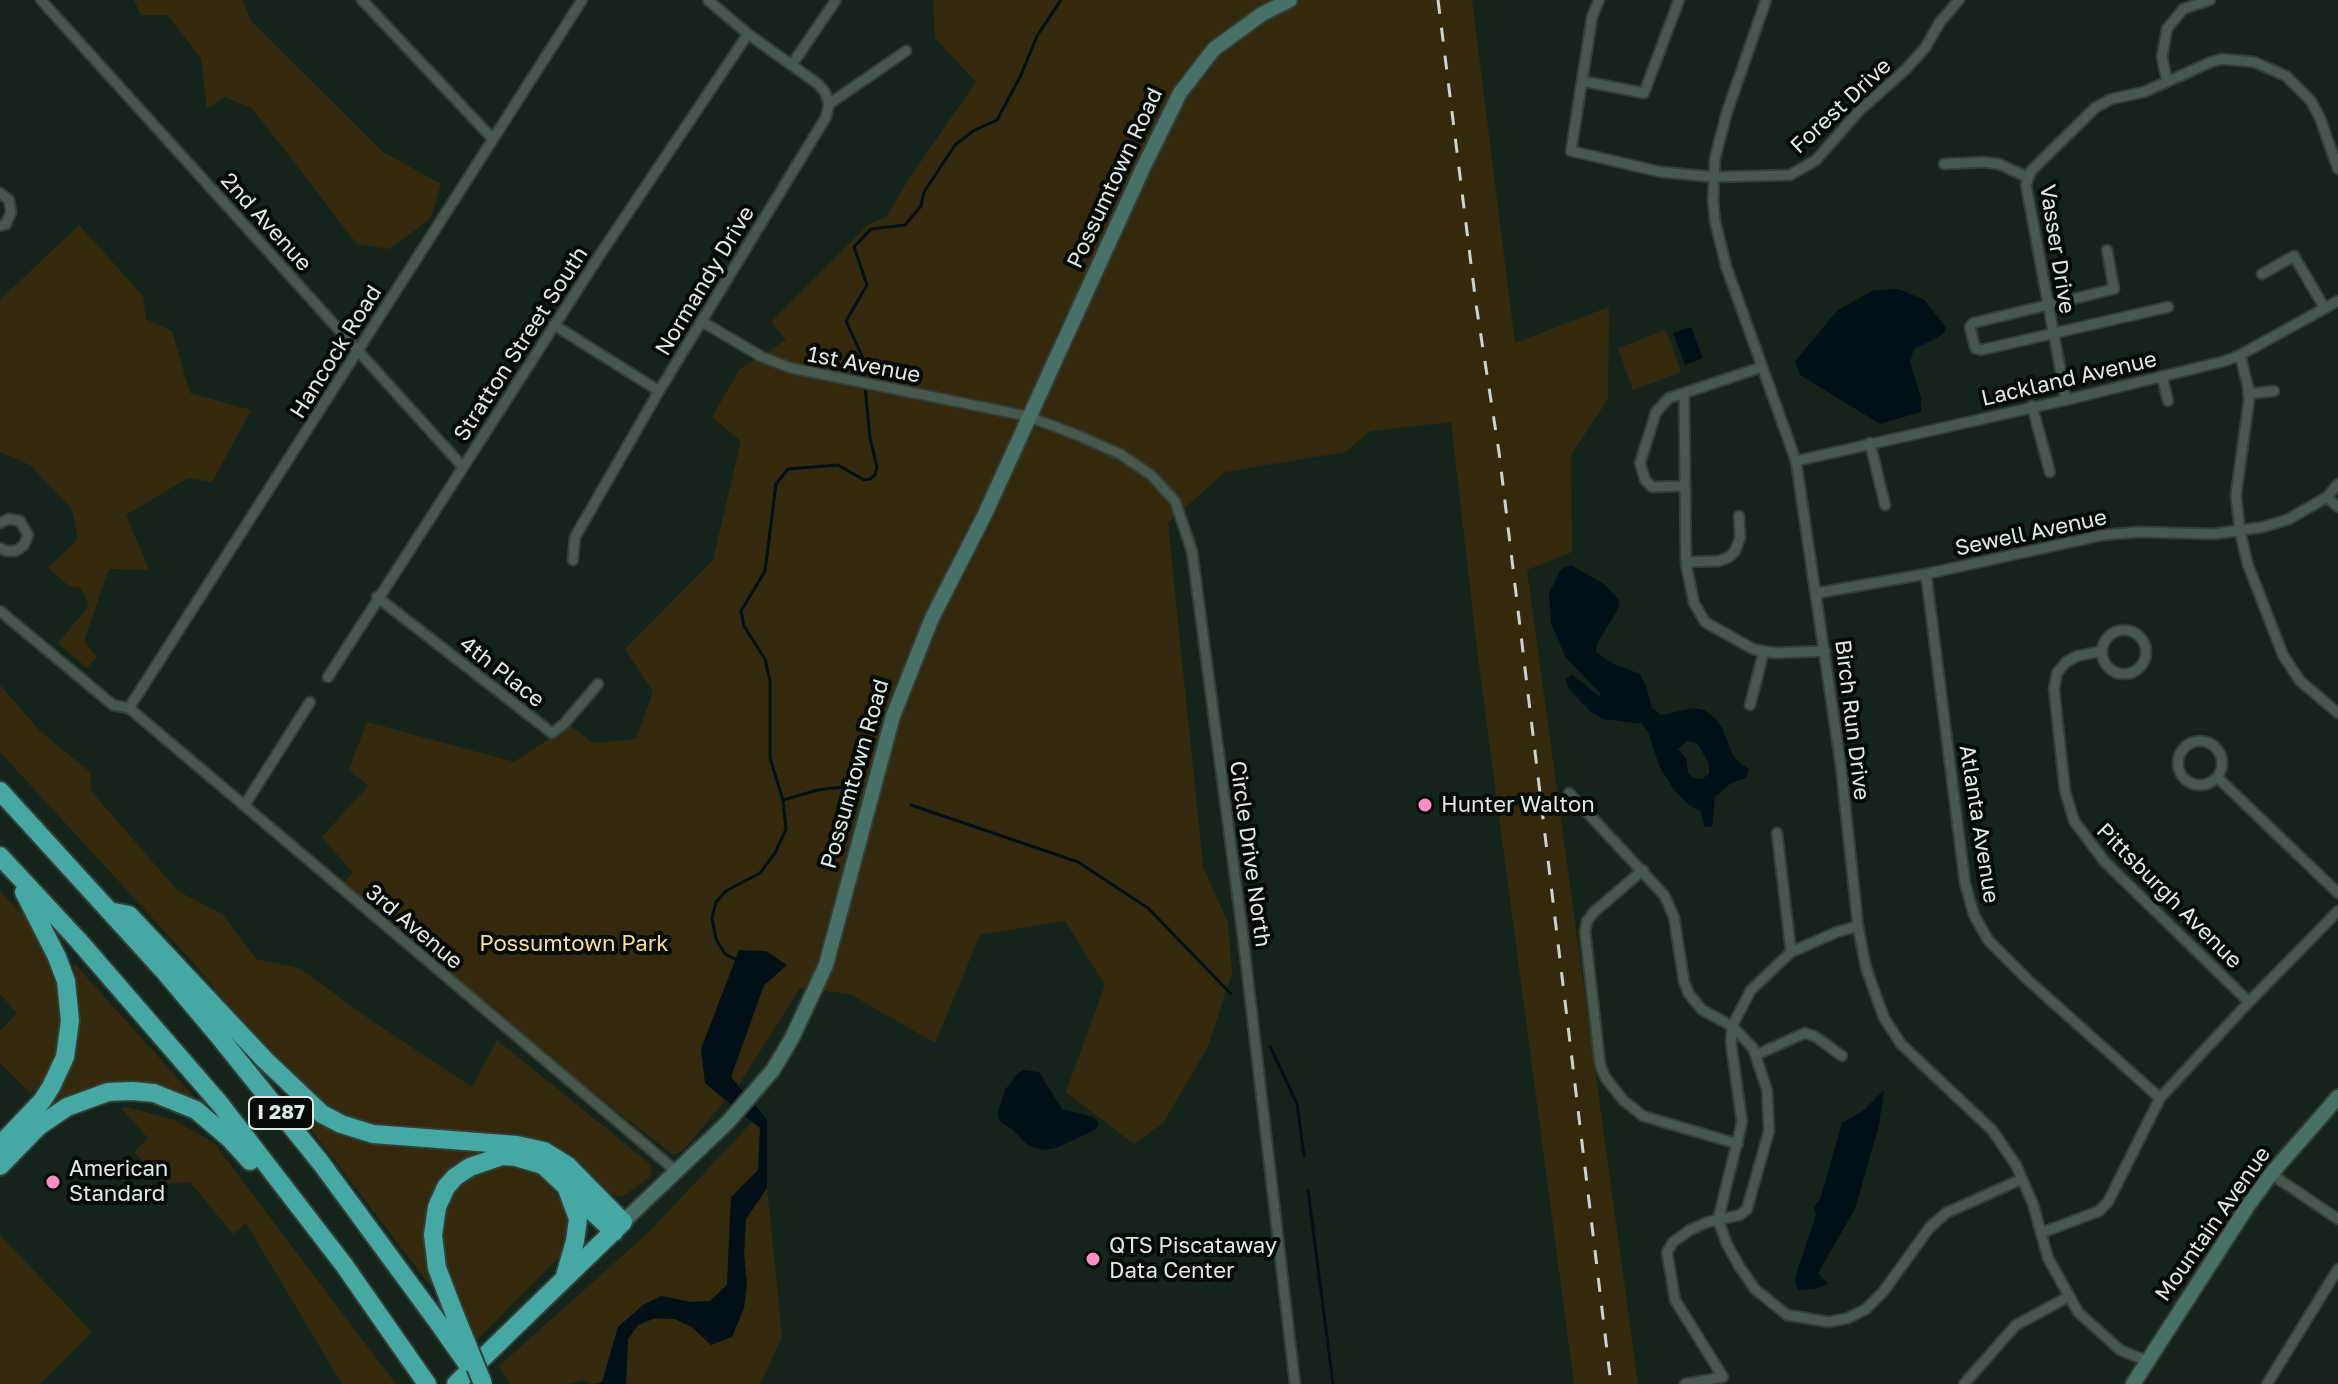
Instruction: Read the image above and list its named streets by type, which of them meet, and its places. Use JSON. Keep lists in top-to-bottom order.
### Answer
{
  "streets": {
    "highway": ["Possumtown Road", "I 287"],
    "main road": ["Mountain Avenue"],
    "street": [
      "Forest Drive",
      "2nd Avenue",
      "Vasser Drive",
      "Normandy Drive",
      "Stratton Street South",
      "Hancock Road",
      "1st Avenue",
      "Lackland Avenue",
      "Sewell Avenue",
      "4th Place",
      "Birch Run Drive",
      "Atlanta Avenue",
      "Circle Drive North",
      "Pittsburgh Avenue",
      "3rd Avenue"
    ]
  },
  "crossings": [
    ["Forest Drive", "Birch Run Drive"],
    ["Possumtown Road", "1st Avenue"],
    ["Possumtown Road", "Circle Drive North"],
    ["Possumtown Road", "3rd Avenue"],
    ["2nd Avenue", "Stratton Street South"],
    ["2nd Avenue", "Hancock Road"],
    ["Vasser Drive", "Lackland Avenue"],
    ["Normandy Drive", "1st Avenue"],
    ["Stratton Street South", "4th Place"],
    ["Hancock Road", "3rd Avenue"],
    ["1st Avenue", "Circle Drive North"],
    ["Lackland Avenue", "Birch Run Drive"],
    ["Sewell Avenue", "Birch Run Drive"],
    ["Sewell Avenue", "Atlanta Avenue"],
    ["Birch Run Drive", "Mountain Avenue"]
  ],
  "parks": ["Possumtown Park"],
  "places": ["Hunter Walton", "American Standard", "QTS Piscataway Data Center"]
}
